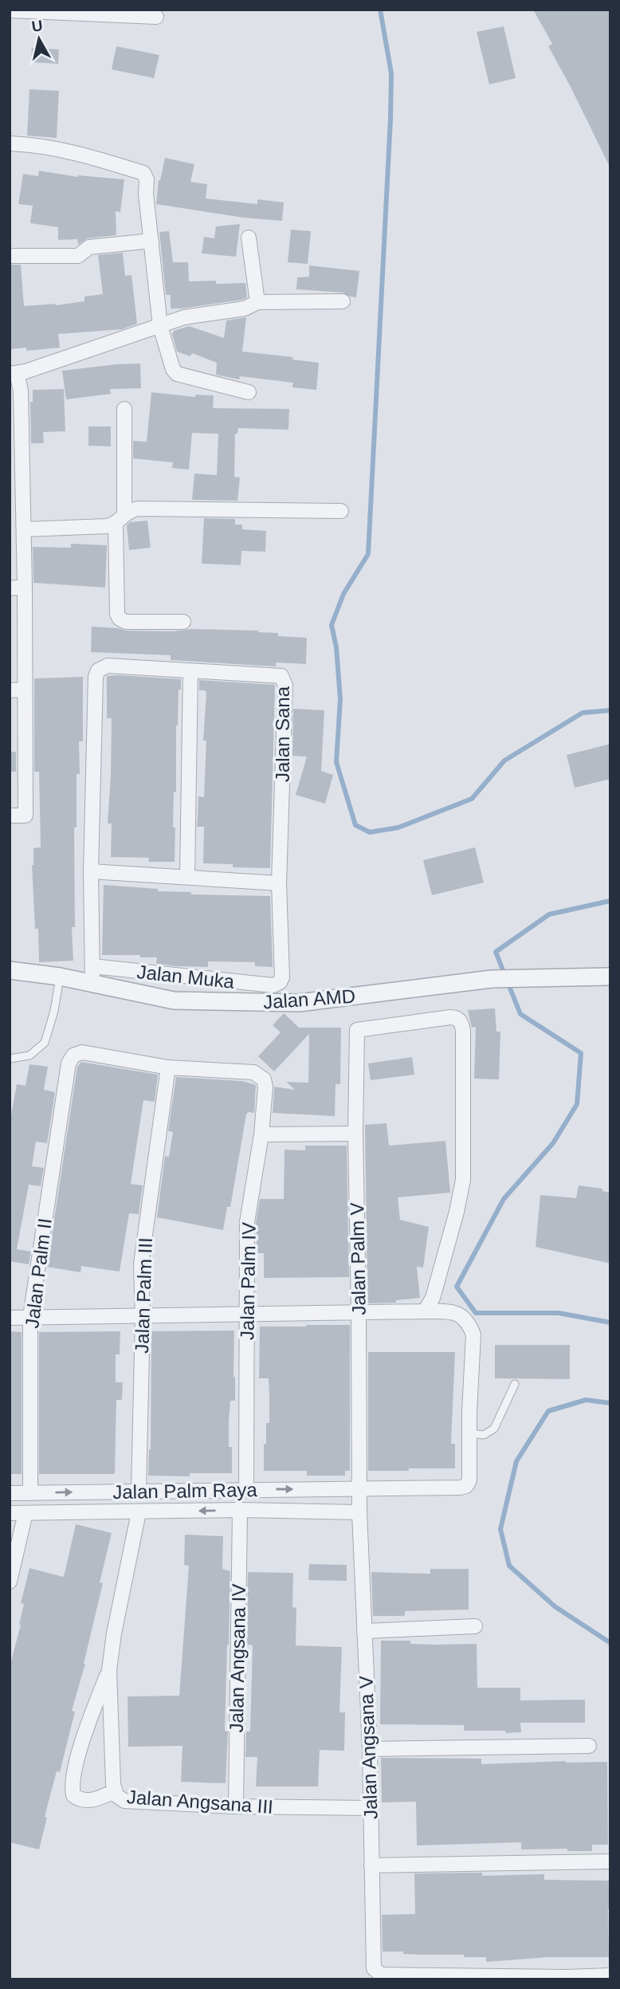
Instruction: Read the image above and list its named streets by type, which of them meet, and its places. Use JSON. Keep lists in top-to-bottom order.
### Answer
{
  "streets": {
    "street": [
      "Jalan Sana",
      "Jalan Muka",
      "Jalan AMD",
      "Jalan Palm V",
      "Jalan Palm II",
      "Jalan Palm IV",
      "Jalan Palm III",
      "Jalan Palm Raya",
      "Jalan Angsana IV",
      "Jalan Angsana V",
      "Jalan Angsana III"
    ]
  },
  "crossings": [
    ["Jalan Sana", "Jalan Muka"],
    ["Jalan Muka", "Jalan AMD"],
    ["Jalan Palm V", "Jalan Palm Raya"],
    ["Jalan Palm V", "Jalan Angsana V"],
    ["Jalan Palm II", "Jalan Palm IV"],
    ["Jalan Palm II", "Jalan Palm III"],
    ["Jalan Palm II", "Jalan Palm Raya"],
    ["Jalan Palm IV", "Jalan Palm III"],
    ["Jalan Palm IV", "Jalan Palm Raya"],
    ["Jalan Palm III", "Jalan Palm Raya"],
    ["Jalan Angsana IV", "Jalan Angsana III"],
    ["Jalan Angsana V", "Jalan Angsana III"]
  ],
  "north": "top"
}
